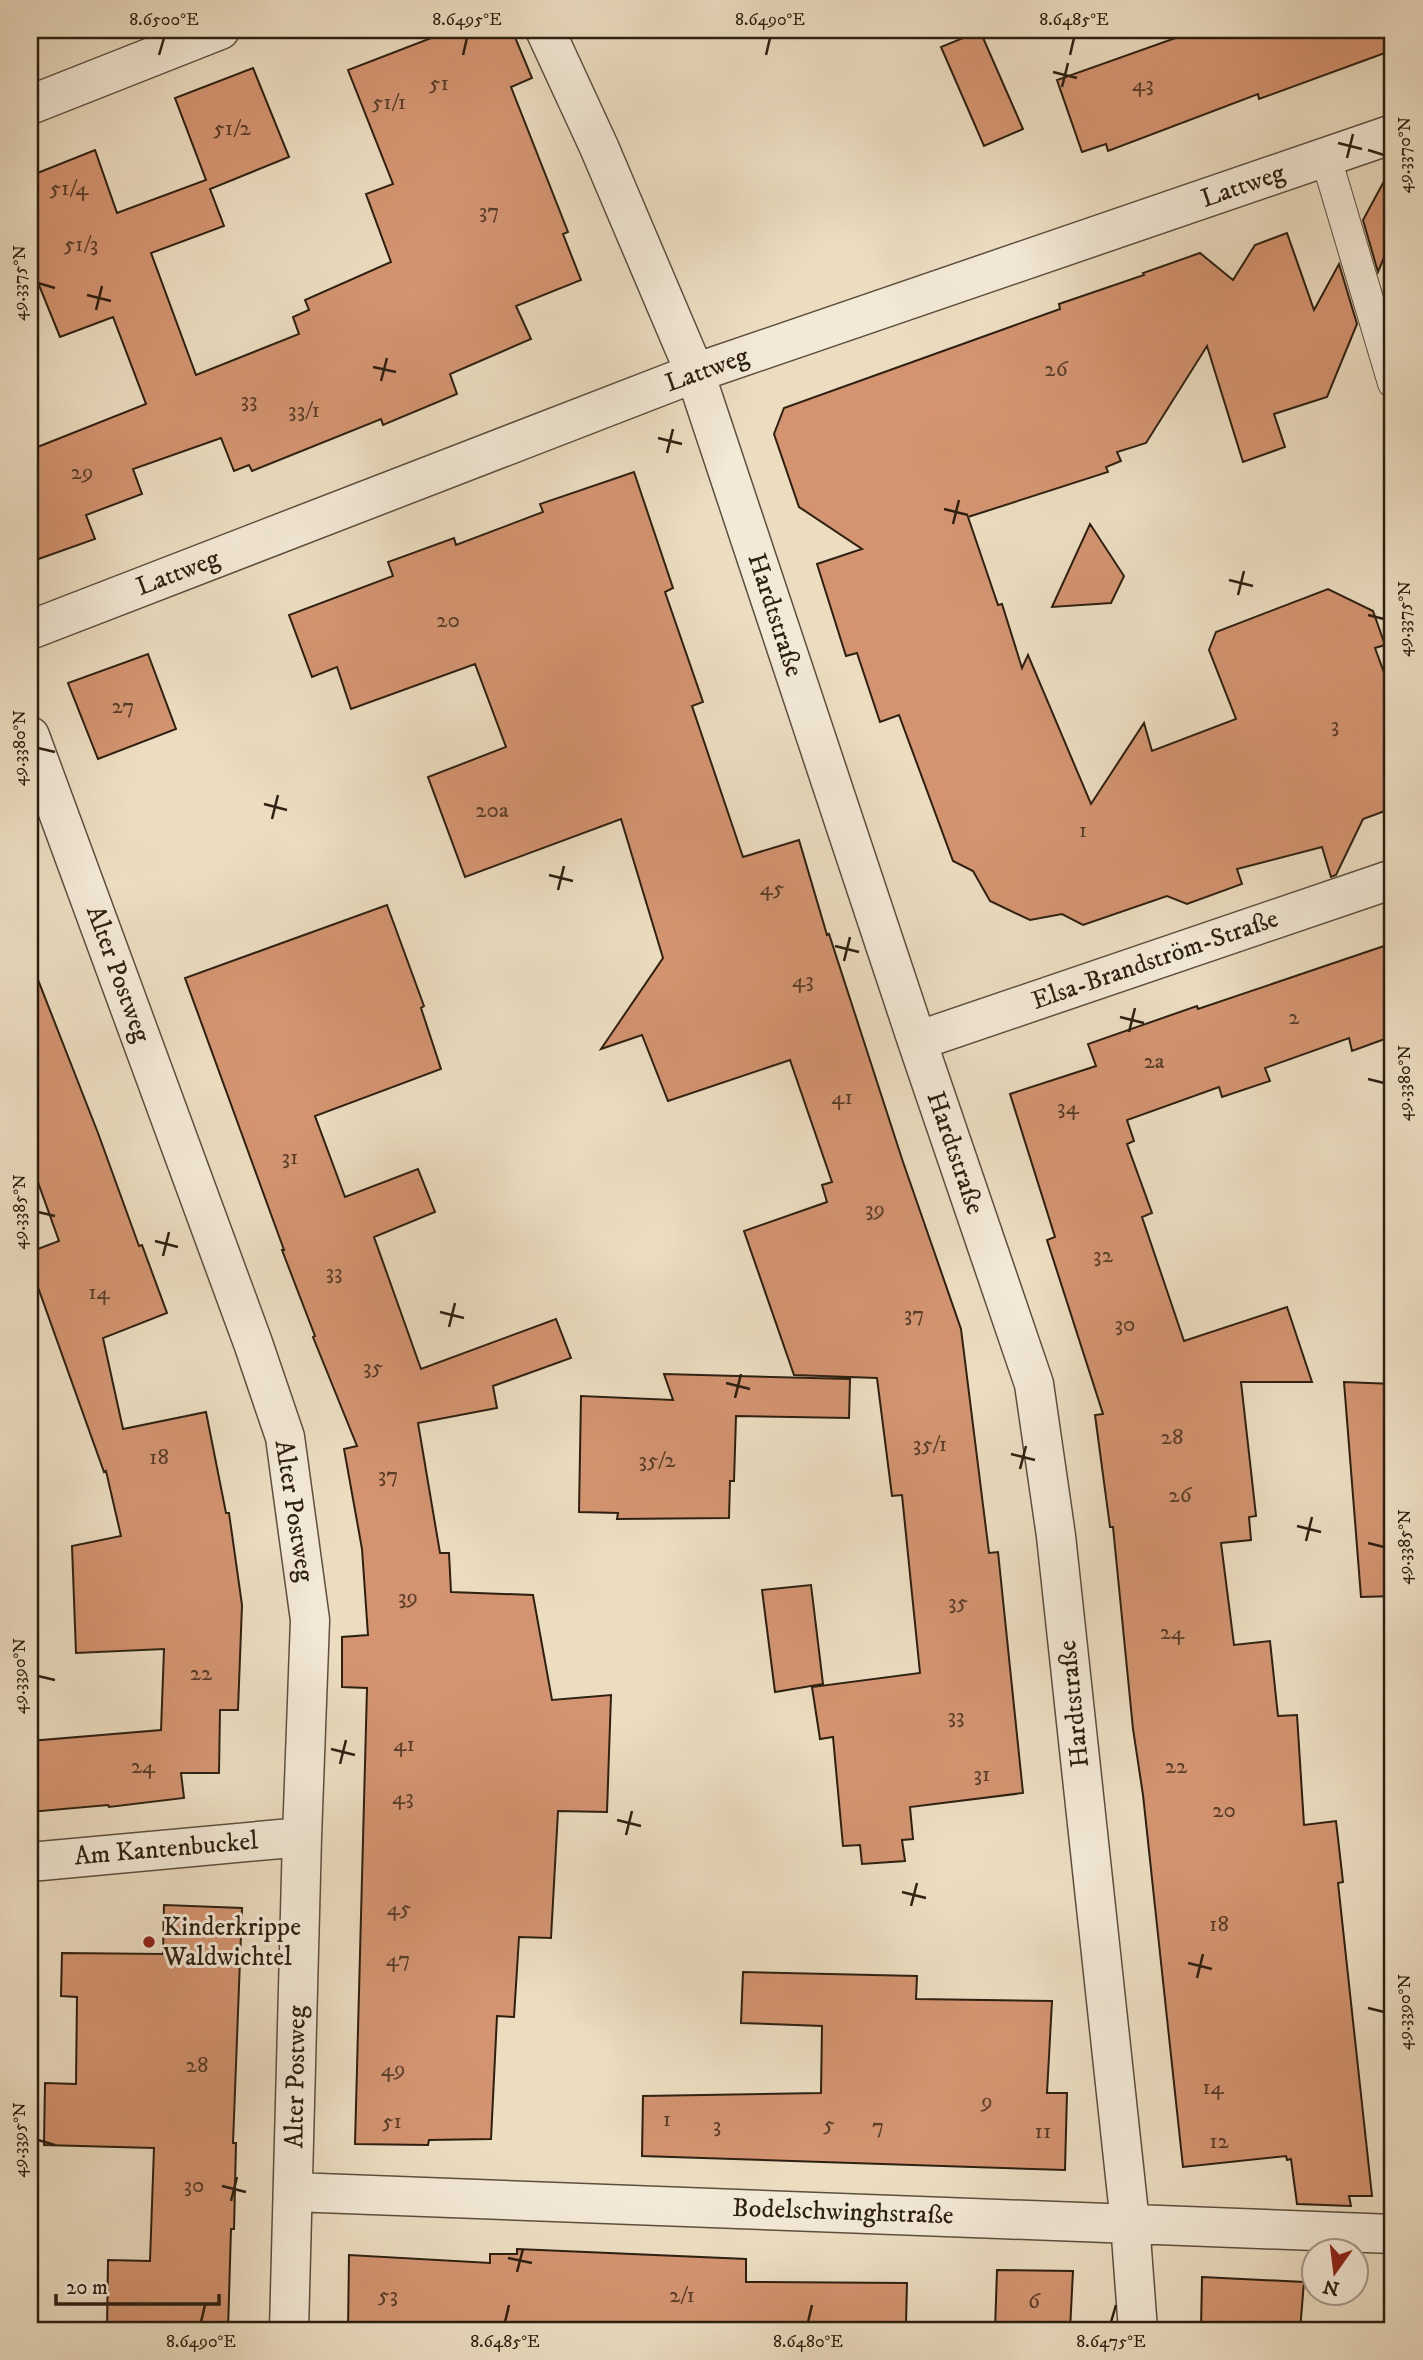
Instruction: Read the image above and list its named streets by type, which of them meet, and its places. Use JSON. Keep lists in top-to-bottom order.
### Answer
{
  "streets": {
    "street": [
      "Lattweg",
      "Hardtstraße",
      "Elsa-Brandström-Straße",
      "Alter Postweg",
      "Am Kantenbuckel",
      "Bodelschwinghstraße"
    ]
  },
  "crossings": [
    ["Lattweg", "Hardtstraße"],
    ["Hardtstraße", "Elsa-Brandström-Straße"],
    ["Hardtstraße", "Bodelschwinghstraße"],
    ["Alter Postweg", "Am Kantenbuckel"],
    ["Alter Postweg", "Bodelschwinghstraße"]
  ],
  "places": ["Kinderkrippe Waldwichtel"],
  "house_numbers": [
    "51",
    "43",
    "51/1",
    "51/2",
    "51/4",
    "37",
    "51/3",
    "26",
    "33",
    "33/1",
    "29",
    "20",
    "27",
    "3",
    "20a",
    "1",
    "45",
    "43",
    "2",
    "2a",
    "41",
    "34",
    "31",
    "39",
    "32",
    "33",
    "14",
    "37",
    "30",
    "35",
    "28",
    "35/1",
    "18",
    "35/2",
    "37",
    "26",
    "39",
    "35",
    "24",
    "22",
    "33",
    "41",
    "24",
    "22",
    "31",
    "43",
    "20",
    "45",
    "18",
    "47",
    "28",
    "49",
    "14",
    "9",
    "1",
    "51",
    "5",
    "3",
    "7",
    "11",
    "12",
    "30",
    "53",
    "2/1",
    "6"
  ],
  "scale_bar": "20 m",
  "north": "bottom",
  "coordinates": [
    "8.6500°E",
    "8.6495°E",
    "8.6490°E",
    "8.6485°E",
    "49.3370°N",
    "49.3375°N",
    "49.3380°N",
    "49.3385°N",
    "49.3390°N",
    "49.3395°N",
    "8.6480°E",
    "8.6475°E"
  ]
}
